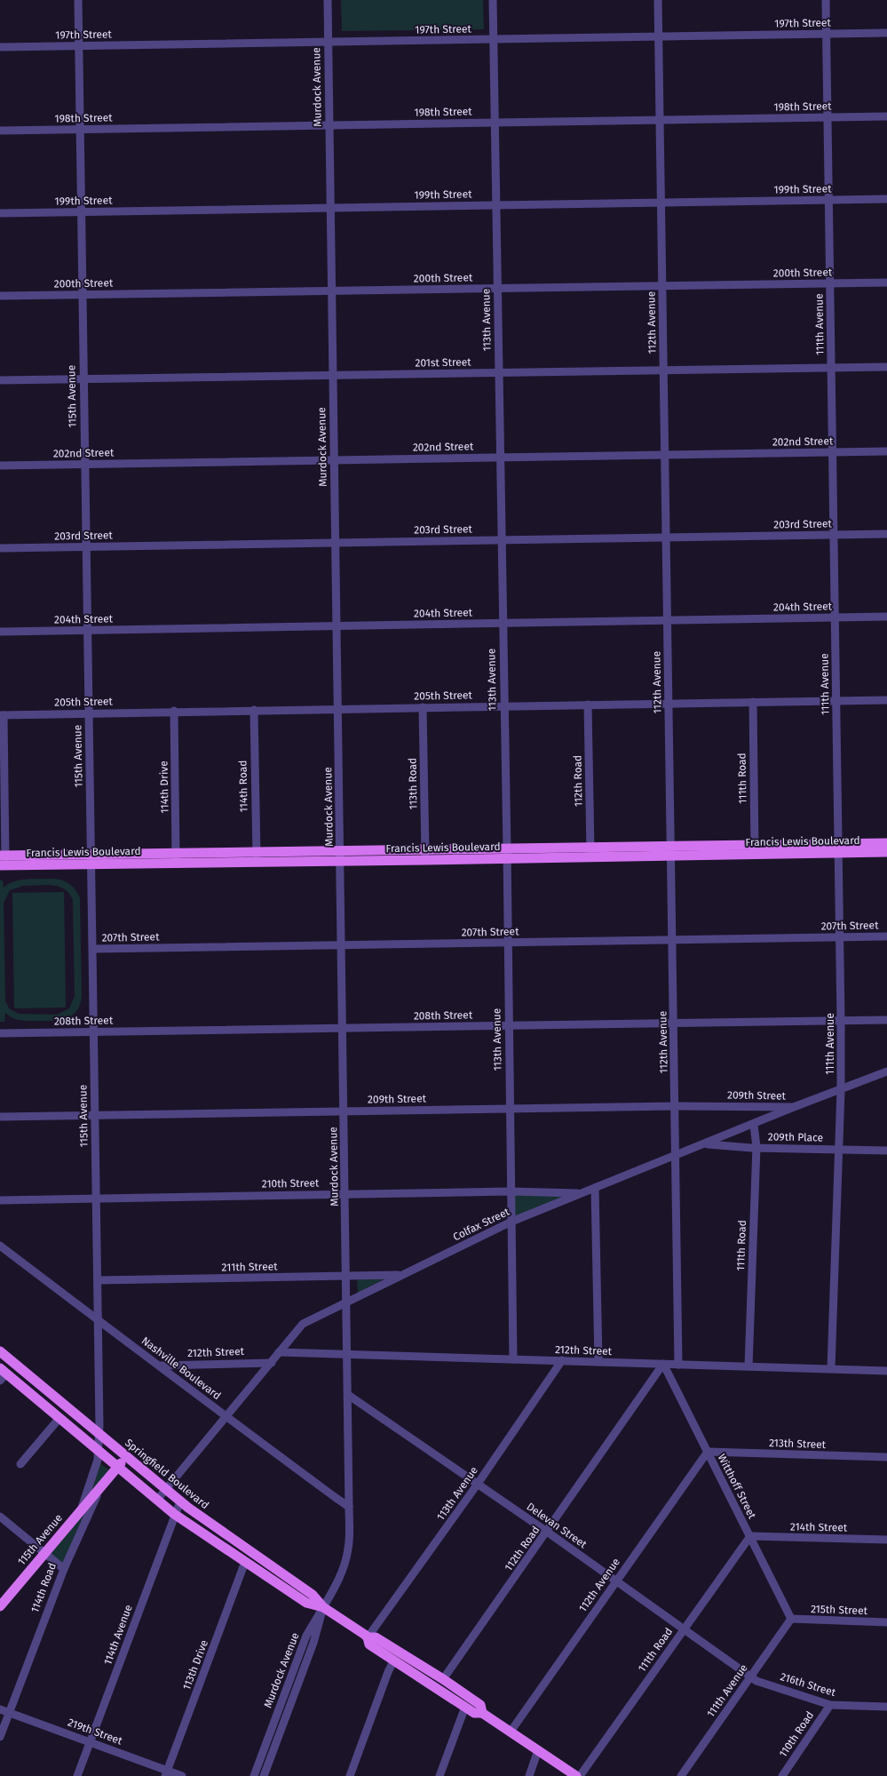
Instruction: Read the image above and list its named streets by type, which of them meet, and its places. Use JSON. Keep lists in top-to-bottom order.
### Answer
{
  "streets": {
    "main road": [
      "115th Avenue",
      "114th Road",
      "Francis Lewis Boulevard",
      "Springfield Boulevard"
    ],
    "street": [
      "197th Street",
      "Murdock Avenue",
      "198th Street",
      "199th Street",
      "200th Street",
      "113th Avenue",
      "112th Avenue",
      "111th Avenue",
      "201st Street",
      "202nd Street",
      "203rd Street",
      "204th Street",
      "205th Street",
      "111th Road",
      "112th Road",
      "113th Road",
      "114th Drive",
      "207th Street",
      "208th Street",
      "209th Street",
      "209th Place",
      "210th Street",
      "Colfax Street",
      "211th Street",
      "212th Street",
      "Nashville Boulevard",
      "213th Street",
      "Witthoff Street",
      "Delevan Street",
      "214th Street",
      "215th Street",
      "114th Avenue",
      "113th Drive",
      "216th Street",
      "219th Street",
      "110th Road"
    ]
  },
  "crossings": [
    ["197th Street", "Murdock Avenue"],
    ["197th Street", "113th Avenue"],
    ["197th Street", "112th Avenue"],
    ["197th Street", "111th Avenue"],
    ["197th Street", "115th Avenue"],
    ["Murdock Avenue", "198th Street"],
    ["Murdock Avenue", "199th Street"],
    ["Murdock Avenue", "200th Street"],
    ["Murdock Avenue", "201st Street"],
    ["Murdock Avenue", "202nd Street"],
    ["Murdock Avenue", "203rd Street"],
    ["Murdock Avenue", "204th Street"],
    ["Murdock Avenue", "205th Street"],
    ["Murdock Avenue", "Francis Lewis Boulevard"],
    ["Murdock Avenue", "207th Street"],
    ["Murdock Avenue", "208th Street"],
    ["Murdock Avenue", "209th Street"],
    ["Murdock Avenue", "210th Street"],
    ["Murdock Avenue", "Colfax Street"],
    ["Murdock Avenue", "211th Street"],
    ["Murdock Avenue", "212th Street"],
    ["Murdock Avenue", "Nashville Boulevard"],
    ["Murdock Avenue", "Springfield Boulevard"],
    ["Murdock Avenue", "Delevan Street"],
    ["198th Street", "113th Avenue"],
    ["198th Street", "112th Avenue"],
    ["198th Street", "111th Avenue"],
    ["198th Street", "115th Avenue"],
    ["199th Street", "113th Avenue"],
    ["199th Street", "112th Avenue"],
    ["199th Street", "111th Avenue"],
    ["199th Street", "115th Avenue"],
    ["200th Street", "113th Avenue"],
    ["200th Street", "112th Avenue"],
    ["200th Street", "111th Avenue"],
    ["200th Street", "115th Avenue"],
    ["113th Avenue", "201st Street"],
    ["113th Avenue", "202nd Street"],
    ["113th Avenue", "203rd Street"],
    ["113th Avenue", "204th Street"],
    ["113th Avenue", "205th Street"],
    ["113th Avenue", "Francis Lewis Boulevard"],
    ["113th Avenue", "207th Street"],
    ["113th Avenue", "208th Street"],
    ["113th Avenue", "209th Street"],
    ["113th Avenue", "210th Street"],
    ["113th Avenue", "Colfax Street"],
    ["113th Avenue", "212th Street"],
    ["113th Avenue", "Springfield Boulevard"],
    ["113th Avenue", "Delevan Street"],
    ["112th Avenue", "201st Street"],
    ["112th Avenue", "202nd Street"],
    ["112th Avenue", "203rd Street"],
    ["112th Avenue", "204th Street"],
    ["112th Avenue", "205th Street"],
    ["112th Avenue", "Francis Lewis Boulevard"],
    ["112th Avenue", "207th Street"],
    ["112th Avenue", "208th Street"],
    ["112th Avenue", "209th Street"],
    ["112th Avenue", "Colfax Street"],
    ["112th Avenue", "212th Street"],
    ["112th Avenue", "213th Street"],
    ["112th Avenue", "Springfield Boulevard"],
    ["112th Avenue", "Witthoff Street"],
    ["112th Avenue", "Delevan Street"],
    ["111th Avenue", "201st Street"],
    ["111th Avenue", "202nd Street"],
    ["111th Avenue", "203rd Street"],
    ["111th Avenue", "204th Street"],
    ["111th Avenue", "205th Street"],
    ["111th Avenue", "Francis Lewis Boulevard"],
    ["111th Avenue", "207th Street"],
    ["111th Avenue", "208th Street"],
    ["111th Avenue", "209th Place"],
    ["111th Avenue", "Colfax Street"],
    ["111th Avenue", "212th Street"],
    ["111th Avenue", "Witthoff Street"],
    ["111th Avenue", "Delevan Street"],
    ["111th Avenue", "215th Street"],
    ["111th Avenue", "216th Street"],
    ["201st Street", "115th Avenue"],
    ["115th Avenue", "202nd Street"],
    ["115th Avenue", "203rd Street"],
    ["115th Avenue", "204th Street"],
    ["115th Avenue", "205th Street"],
    ["115th Avenue", "114th Road"],
    ["115th Avenue", "Francis Lewis Boulevard"],
    ["115th Avenue", "207th Street"],
    ["115th Avenue", "208th Street"],
    ["115th Avenue", "209th Street"],
    ["115th Avenue", "210th Street"],
    ["115th Avenue", "211th Street"],
    ["115th Avenue", "Nashville Boulevard"],
    ["115th Avenue", "Springfield Boulevard"],
    ["205th Street", "111th Road"],
    ["205th Street", "112th Road"],
    ["205th Street", "113th Road"],
    ["205th Street", "114th Road"],
    ["205th Street", "114th Drive"],
    ["111th Road", "Francis Lewis Boulevard"],
    ["111th Road", "209th Place"],
    ["111th Road", "Colfax Street"],
    ["111th Road", "212th Street"],
    ["111th Road", "Witthoff Street"],
    ["111th Road", "Delevan Street"],
    ["111th Road", "214th Street"],
    ["112th Road", "Francis Lewis Boulevard"],
    ["112th Road", "212th Street"],
    ["112th Road", "Springfield Boulevard"],
    ["112th Road", "Witthoff Street"],
    ["112th Road", "Delevan Street"],
    ["113th Road", "Francis Lewis Boulevard"],
    ["114th Road", "Francis Lewis Boulevard"],
    ["114th Road", "Springfield Boulevard"],
    ["114th Road", "219th Street"],
    ["114th Drive", "Francis Lewis Boulevard"],
    ["209th Street", "Colfax Street"],
    ["209th Place", "Colfax Street"],
    ["210th Street", "Colfax Street"],
    ["Colfax Street", "211th Street"],
    ["Colfax Street", "212th Street"],
    ["Colfax Street", "Nashville Boulevard"],
    ["Colfax Street", "Springfield Boulevard"],
    ["212th Street", "Nashville Boulevard"],
    ["212th Street", "Witthoff Street"],
    ["213th Street", "Witthoff Street"],
    ["Springfield Boulevard", "114th Avenue"],
    ["Springfield Boulevard", "113th Drive"],
    ["Witthoff Street", "214th Street"],
    ["Witthoff Street", "215th Street"],
    ["Delevan Street", "216th Street"],
    ["114th Avenue", "219th Street"],
    ["113th Drive", "219th Street"],
    ["216th Street", "110th Road"]
  ]
}
